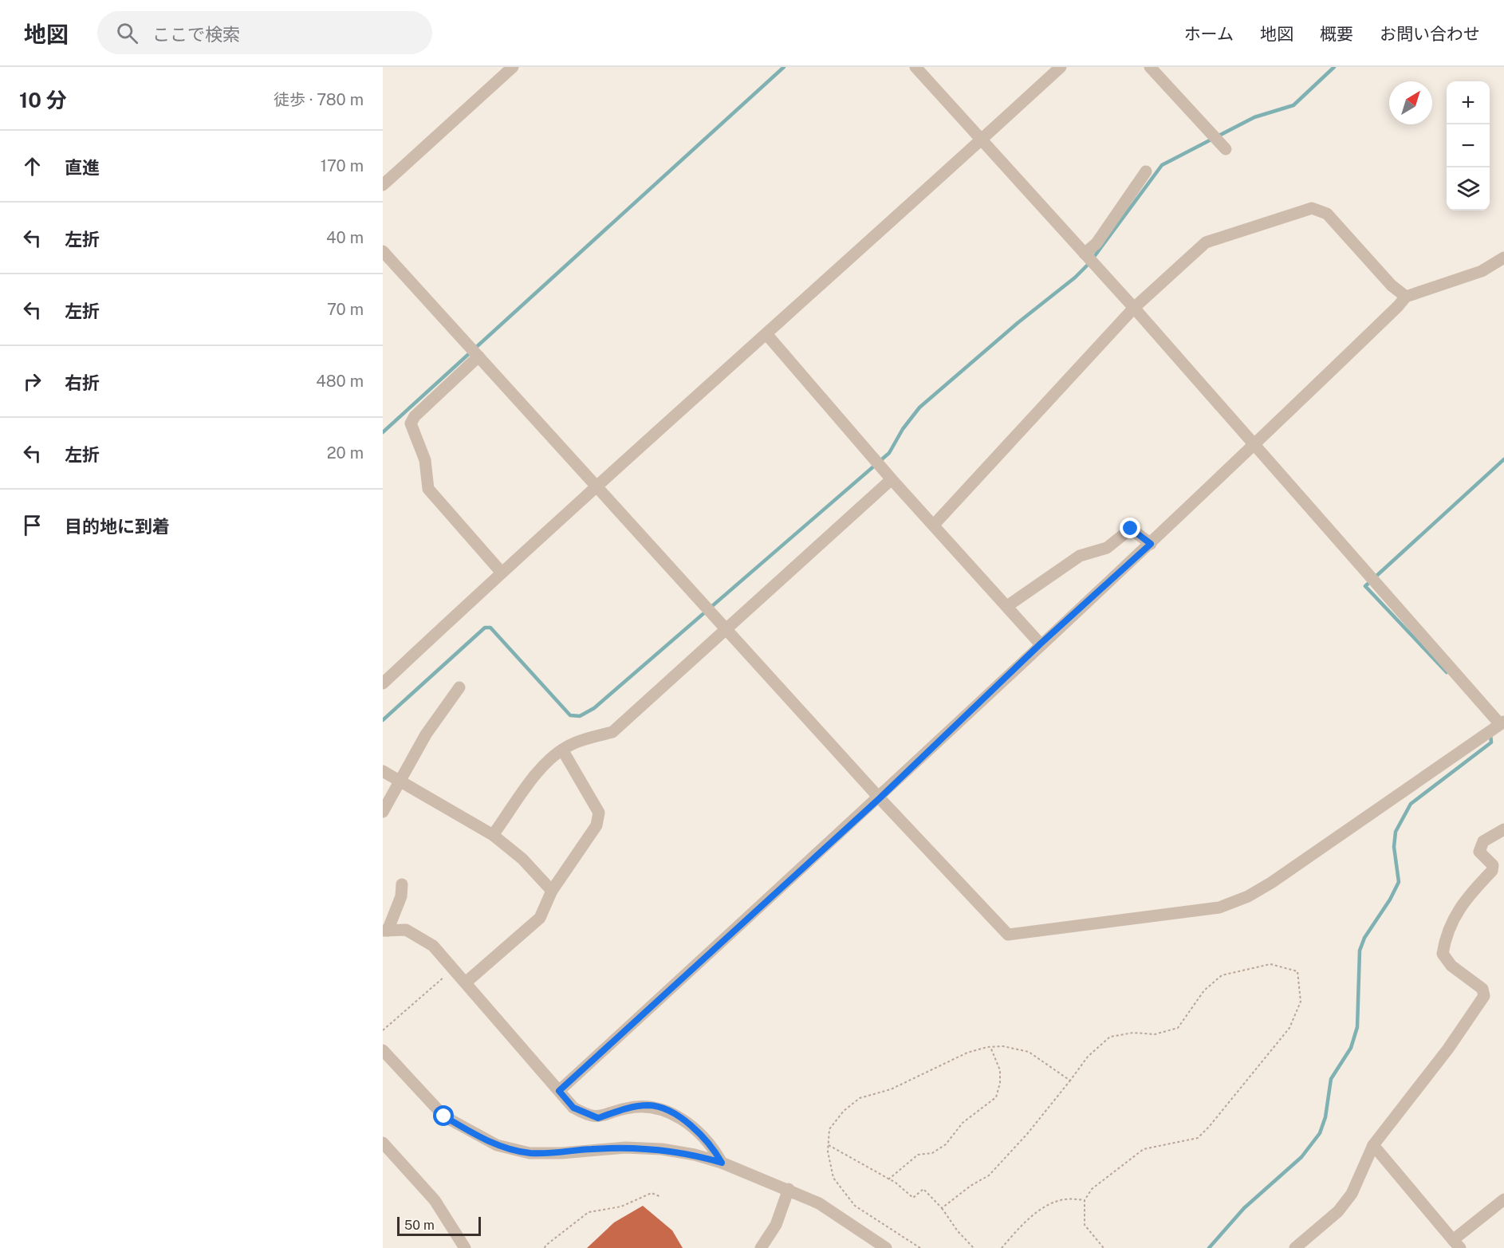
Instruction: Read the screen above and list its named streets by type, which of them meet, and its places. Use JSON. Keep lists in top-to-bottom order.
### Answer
{
  "scale_bar": "50 m",
  "north": "top right",
  "page": {
    "header": "地図",
    "search": "ここで検索",
    "nav": [
      "ホーム",
      "地図",
      "概要",
      "お問い合わせ"
    ],
    "heading": ["10 分", "徒歩 · 780 m"],
    "map_buttons": ["+", "−"],
    "list": [
      ["直進", "170 m"],
      ["左折", "40 m"],
      ["左折", "70 m"],
      ["右折", "480 m"],
      ["左折", "20 m"],
      "目的地に到着"
    ],
    "scale": "50 m"
  }
}
